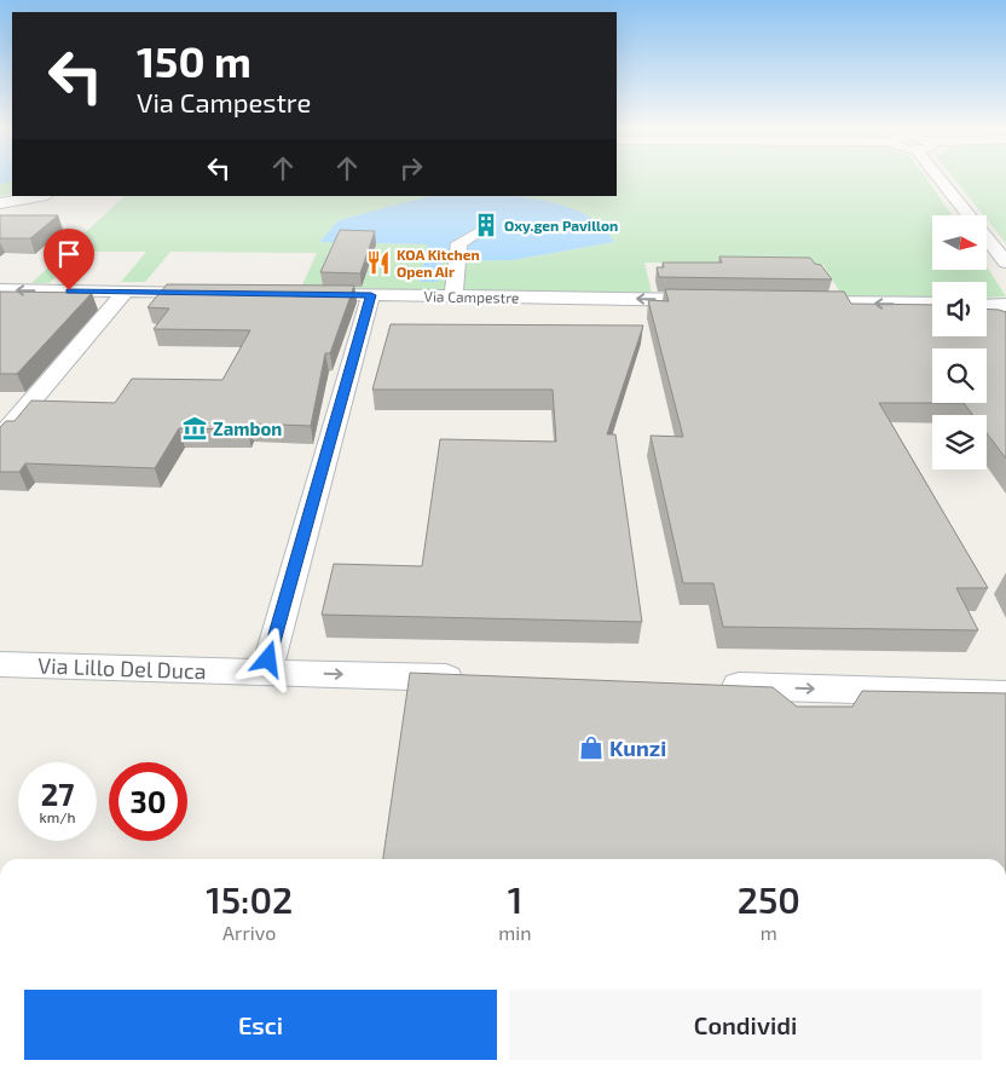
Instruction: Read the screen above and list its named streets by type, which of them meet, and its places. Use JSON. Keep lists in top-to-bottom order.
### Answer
{
  "streets": {
    "street": ["Via Campestre", "Via Lillo Del Duca"]
  },
  "one_way": ["Via Campestre", "Via Lillo Del Duca"],
  "places": {
    "building": ["Oxy.gen Pavillon"],
    "restaurant": ["KOA Kitchen Open Air"],
    "museum": ["Zambon"],
    "shop": ["Kunzi"]
  },
  "north": "right",
  "page": {
    "turn": ["150 m", "Via Campestre"],
    "speed": "27 km/h",
    "limit": "30",
    "eta": [
      "15:02",
      "Arrivo",
      "1",
      "min",
      "250",
      "m"
    ],
    "buttons": ["Esci", "Condividi"]
  }
}
